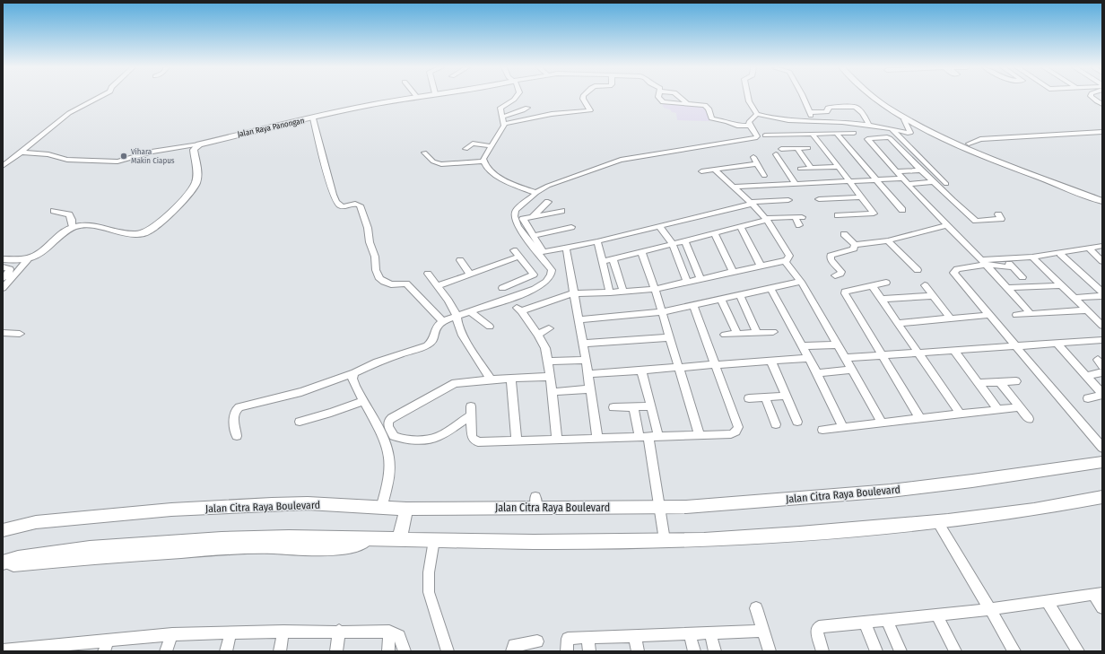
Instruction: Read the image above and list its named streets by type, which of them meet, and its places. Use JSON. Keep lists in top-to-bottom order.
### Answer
{
  "streets": {
    "street": ["Jalan Raya Panongan", "Jalan Citra Raya Boulevard"]
  },
  "places": ["Vihara Makin Ciapus"]
}
